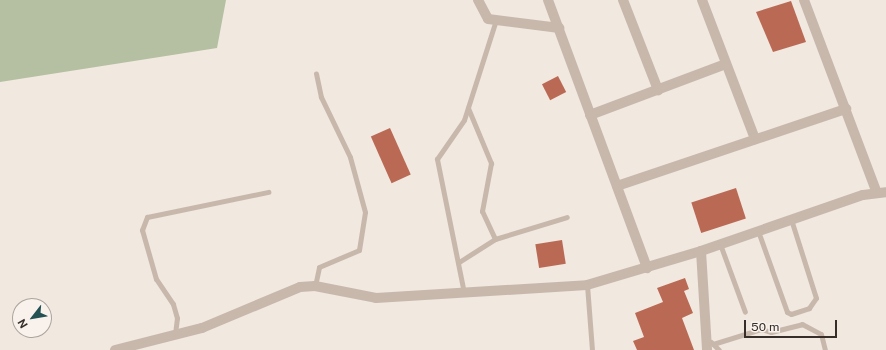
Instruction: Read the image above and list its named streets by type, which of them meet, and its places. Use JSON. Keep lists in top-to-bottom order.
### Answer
{
  "scale_bar": "50 m",
  "north": "bottom left"
}
